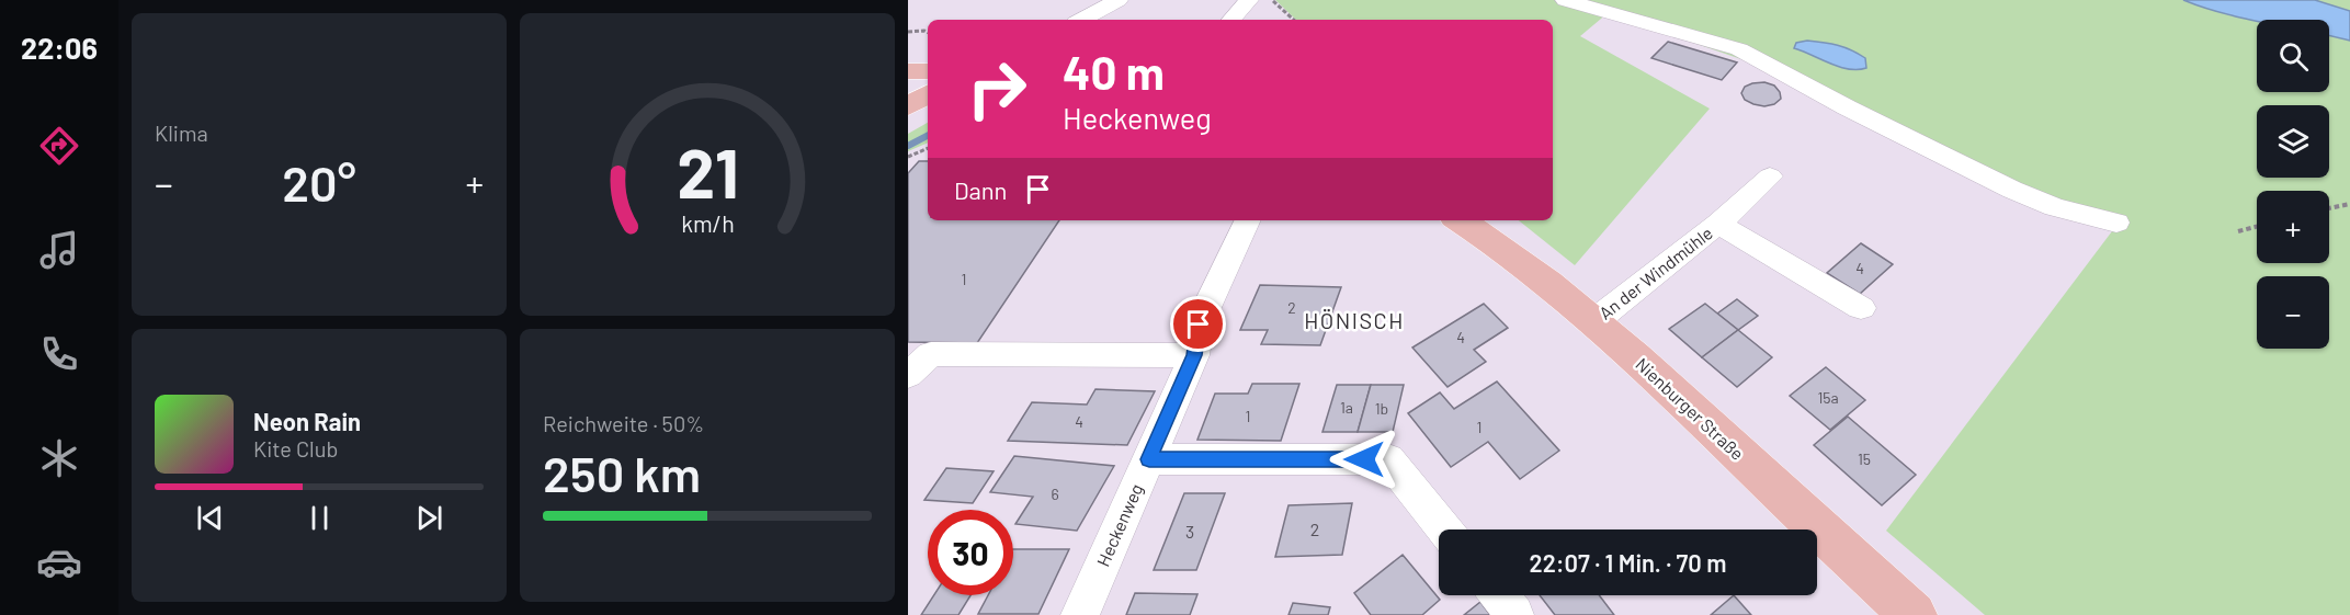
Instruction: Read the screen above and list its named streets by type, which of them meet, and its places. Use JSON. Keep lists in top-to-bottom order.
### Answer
{
  "streets": {
    "main road": ["Nienburger Straße"],
    "street": ["An der Windmühle", "Heckenweg"]
  },
  "crossings": [
    ["An der Windmühle", "Nienburger Straße"]
  ],
  "districts": ["HÖNISCH"],
  "house_numbers": [
    "4",
    "1",
    "2",
    "4",
    "15a",
    "1a",
    "1b",
    "1",
    "4",
    "1",
    "15",
    "6",
    "2",
    "3"
  ],
  "page": {
    "tabs": "22:06",
    "tile": [
      "Klima",
      ["Reichweite · 50%", "250 km"]
    ],
    "map_buttons": ["+", "−"],
    "turn": ["40 m", "Heckenweg"],
    "heat": ["−", "20°", "+"],
    "then": "Dann",
    "song": ["Neon Rain", "Kite Club"],
    "limit": "30",
    "trip": "22:07 · 1 Min. · 70 m",
    "gauge": ["21", "km/h"]
  }
}
